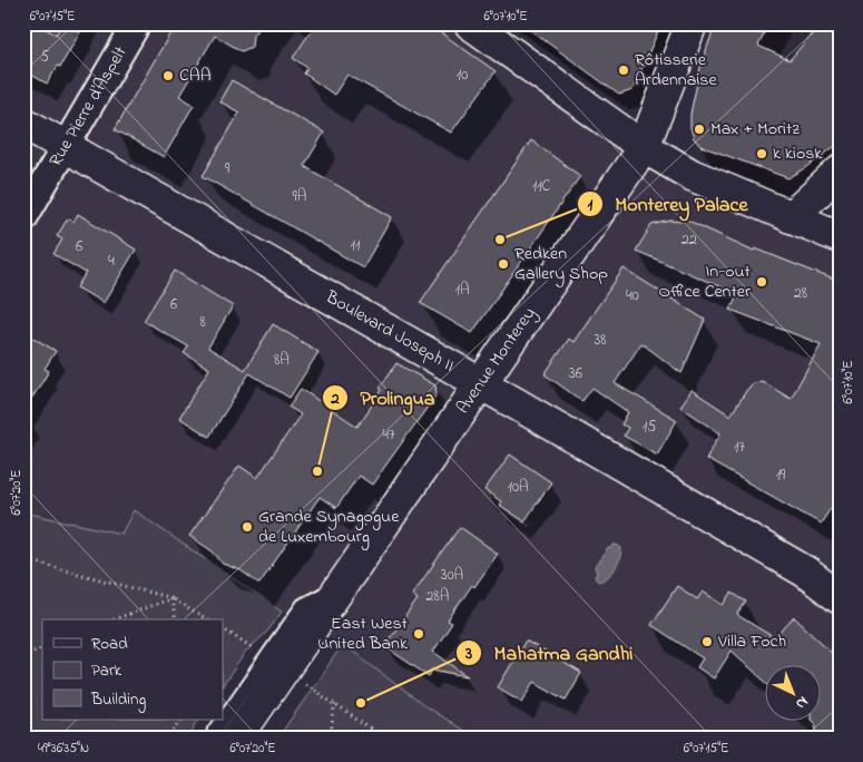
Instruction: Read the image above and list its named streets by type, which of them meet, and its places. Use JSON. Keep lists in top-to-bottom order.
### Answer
{
  "streets": {
    "main road": ["Boulevard Joseph II", "Avenue Monterey"],
    "street": ["Rue Pierre d'Aspelt"]
  },
  "crossings": [
    ["Rue Pierre d'Aspelt", "Boulevard Joseph II"],
    ["Boulevard Joseph II", "Avenue Monterey"]
  ],
  "places": [
    "Rôtisserie Ardennaise",
    "CAA",
    "Max + Moritz",
    "k kiosk",
    "Monterey Palace",
    "Redken Gallery Shop",
    "In-out Office Center",
    "Prolingua",
    "Grande Synagogue de Luxembourg",
    "East West United Bank",
    "Villa Foch",
    "Mahatma Gandhi"
  ],
  "house_numbers": [
    "5",
    "10",
    "9",
    "11C",
    "9A",
    "22",
    "11",
    "6",
    "4",
    "1A",
    "28",
    "40",
    "6",
    "8",
    "38",
    "8A",
    "36",
    "15",
    "47",
    "17",
    "19",
    "10A",
    "30A",
    "28A"
  ],
  "legend": ["Road", "Park", "Building"],
  "north": "bottom right",
  "coordinates": [
    "6°07'15\"E",
    "6°07'10\"E",
    "6°07'20\"E",
    "49°36'35\"N"
  ]
}
